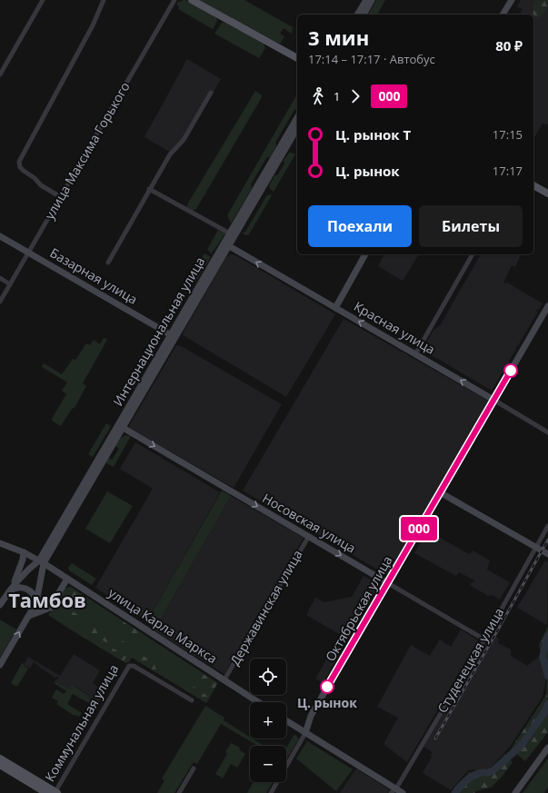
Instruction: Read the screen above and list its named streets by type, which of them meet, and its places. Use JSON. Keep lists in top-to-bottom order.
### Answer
{
  "streets": {
    "main road": [
      "Базарная улица",
      "Красная улица",
      "Интернациональная улица",
      "Носовская улица",
      "Октябрьская улица",
      "улица Карла Маркса"
    ],
    "street": [
      "улица Максима Горького",
      "Державинская улица",
      "Студенецкая улица",
      "Коммунальная улица"
    ]
  },
  "crossings": [
    ["улица Максима Горького", "Базарная улица"],
    ["Базарная улица", "Интернациональная улица"],
    ["Красная улица", "Интернациональная улица"],
    ["Красная улица", "Октябрьская улица"],
    ["Интернациональная улица", "Носовская улица"],
    ["Интернациональная улица", "улица Карла Маркса"],
    ["Носовская улица", "Державинская улица"],
    ["Носовская улица", "Октябрьская улица"],
    ["Носовская улица", "Студенецкая улица"],
    ["Державинская улица", "улица Карла Маркса"]
  ],
  "one_way": ["Красная улица", "Носовская улица"],
  "districts": ["Тамбов"],
  "places": ["Ц. рынок"],
  "lines": ["bus line 000"],
  "page": {
    "on_map": "000",
    "heading": ["3 мин", "17:14 – 17:17 · Автобус", "80 ₽"],
    "legs": ["1", "000"],
    "list": [
      {
        "name": "Ц. рынок Т",
        "value": "17:15"
      },
      {
        "name": "Ц. рынок",
        "value": "17:17"
      }
    ],
    "buttons": ["Поехали", "Билеты"],
    "map_buttons": ["+", "−"]
  }
}
